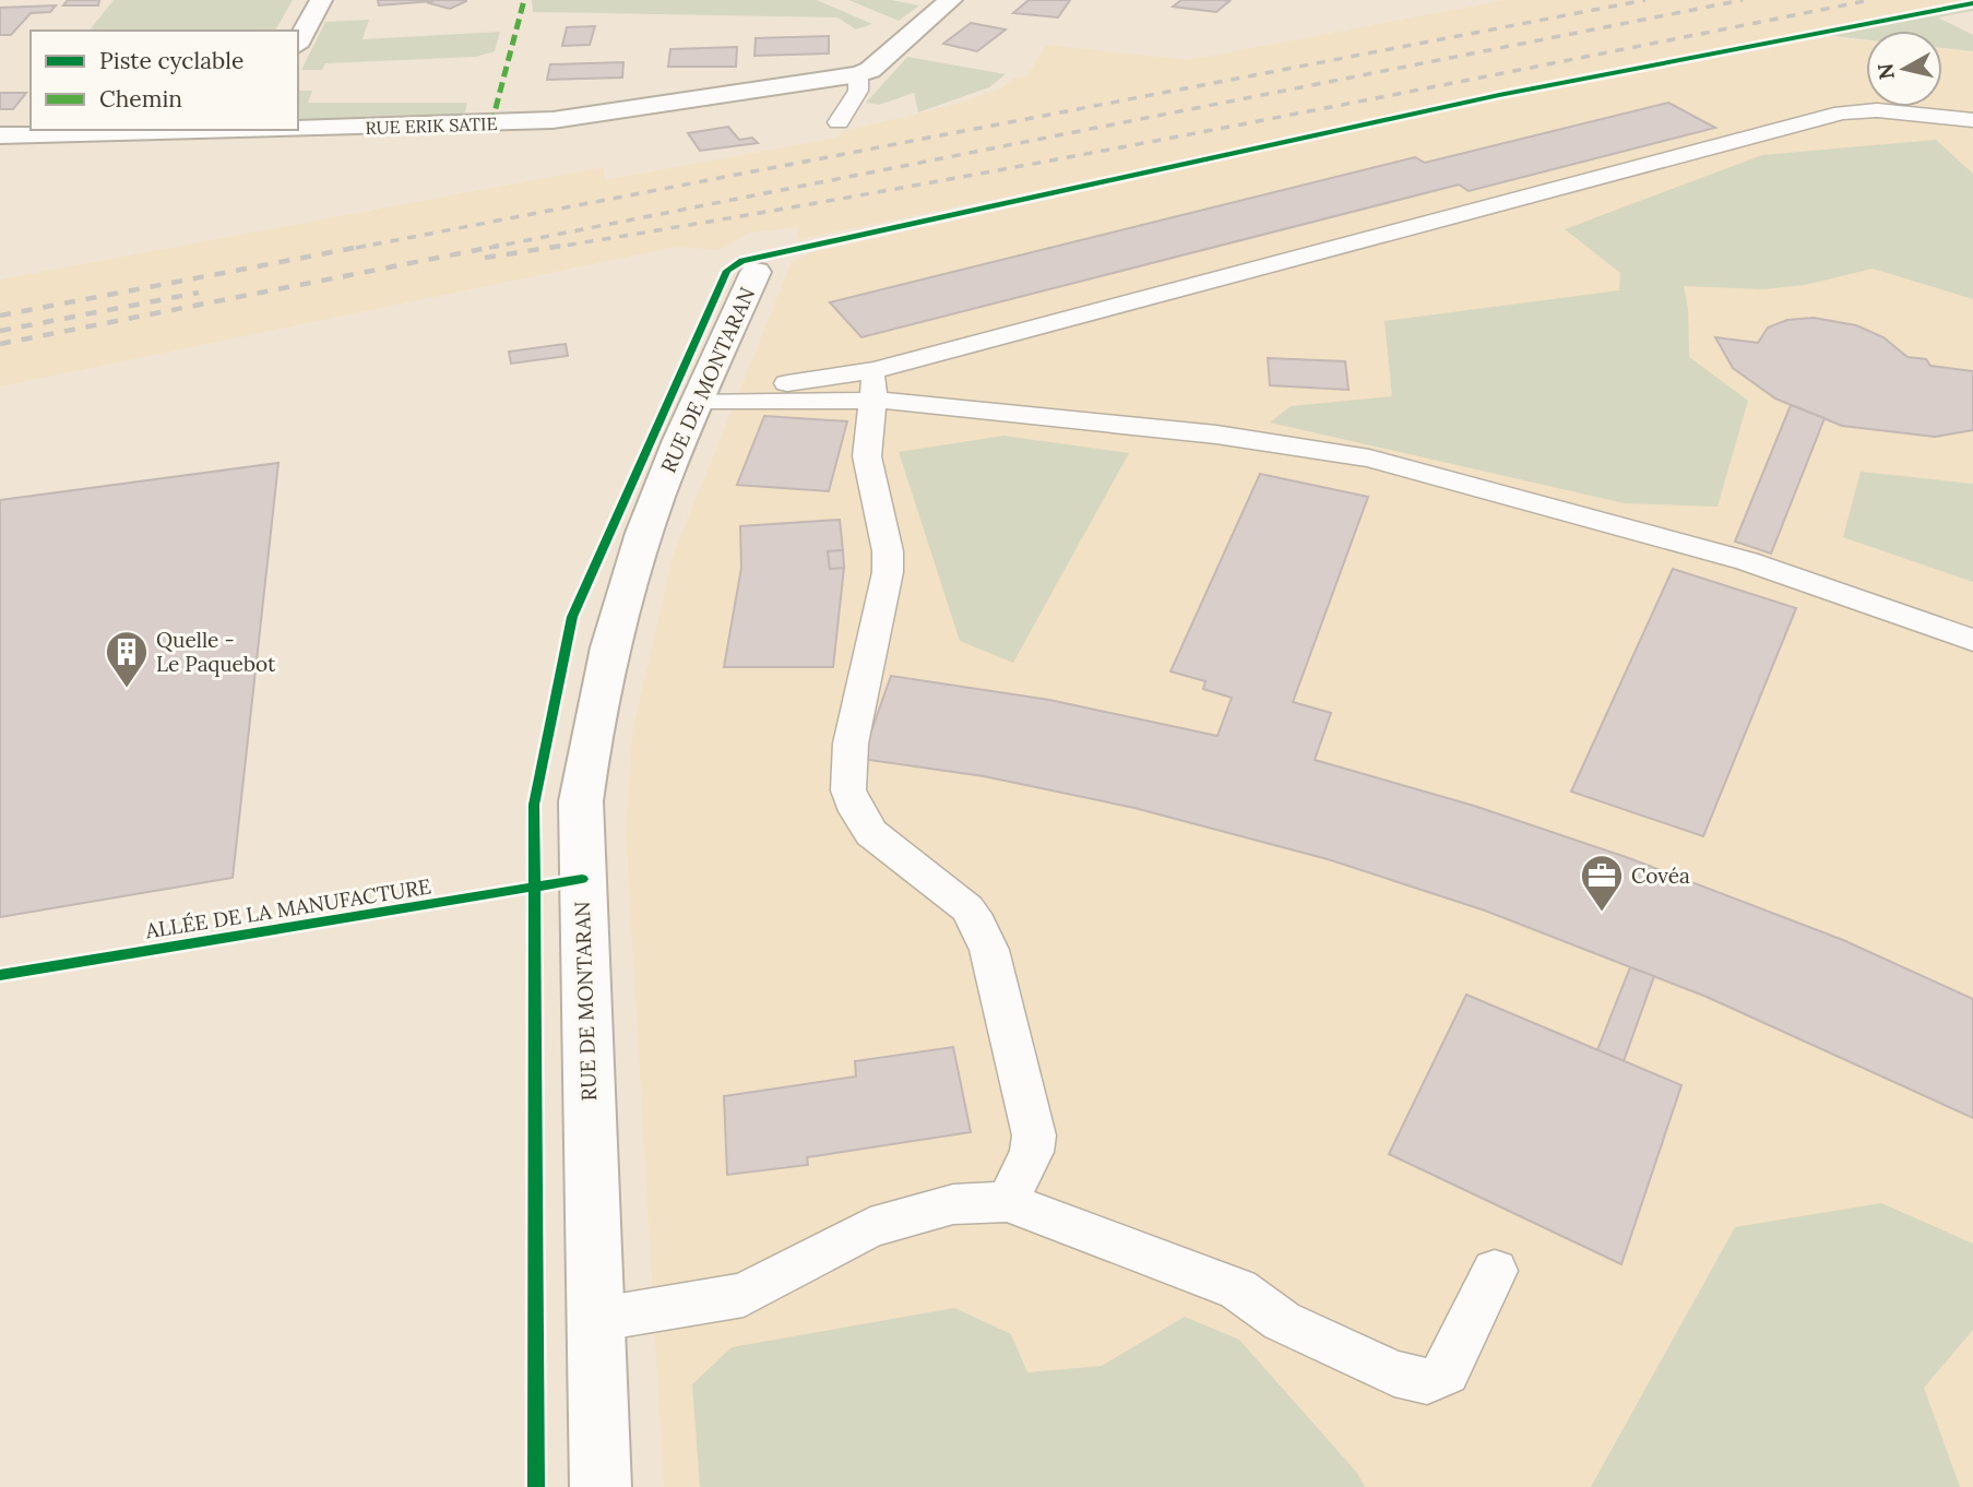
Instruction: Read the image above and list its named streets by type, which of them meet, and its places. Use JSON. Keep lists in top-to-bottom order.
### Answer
{
  "streets": {
    "street": ["RUE ERIK SATIE", "RUE DE MONTARAN"],
    "cycle path": ["ALLÉE DE LA MANUFACTURE"]
  },
  "places": {
    "building": ["Quelle - Le Paquebot"],
    "office": ["Covéa"]
  },
  "legend": ["Piste cyclable", "Chemin"],
  "north": "left"
}
